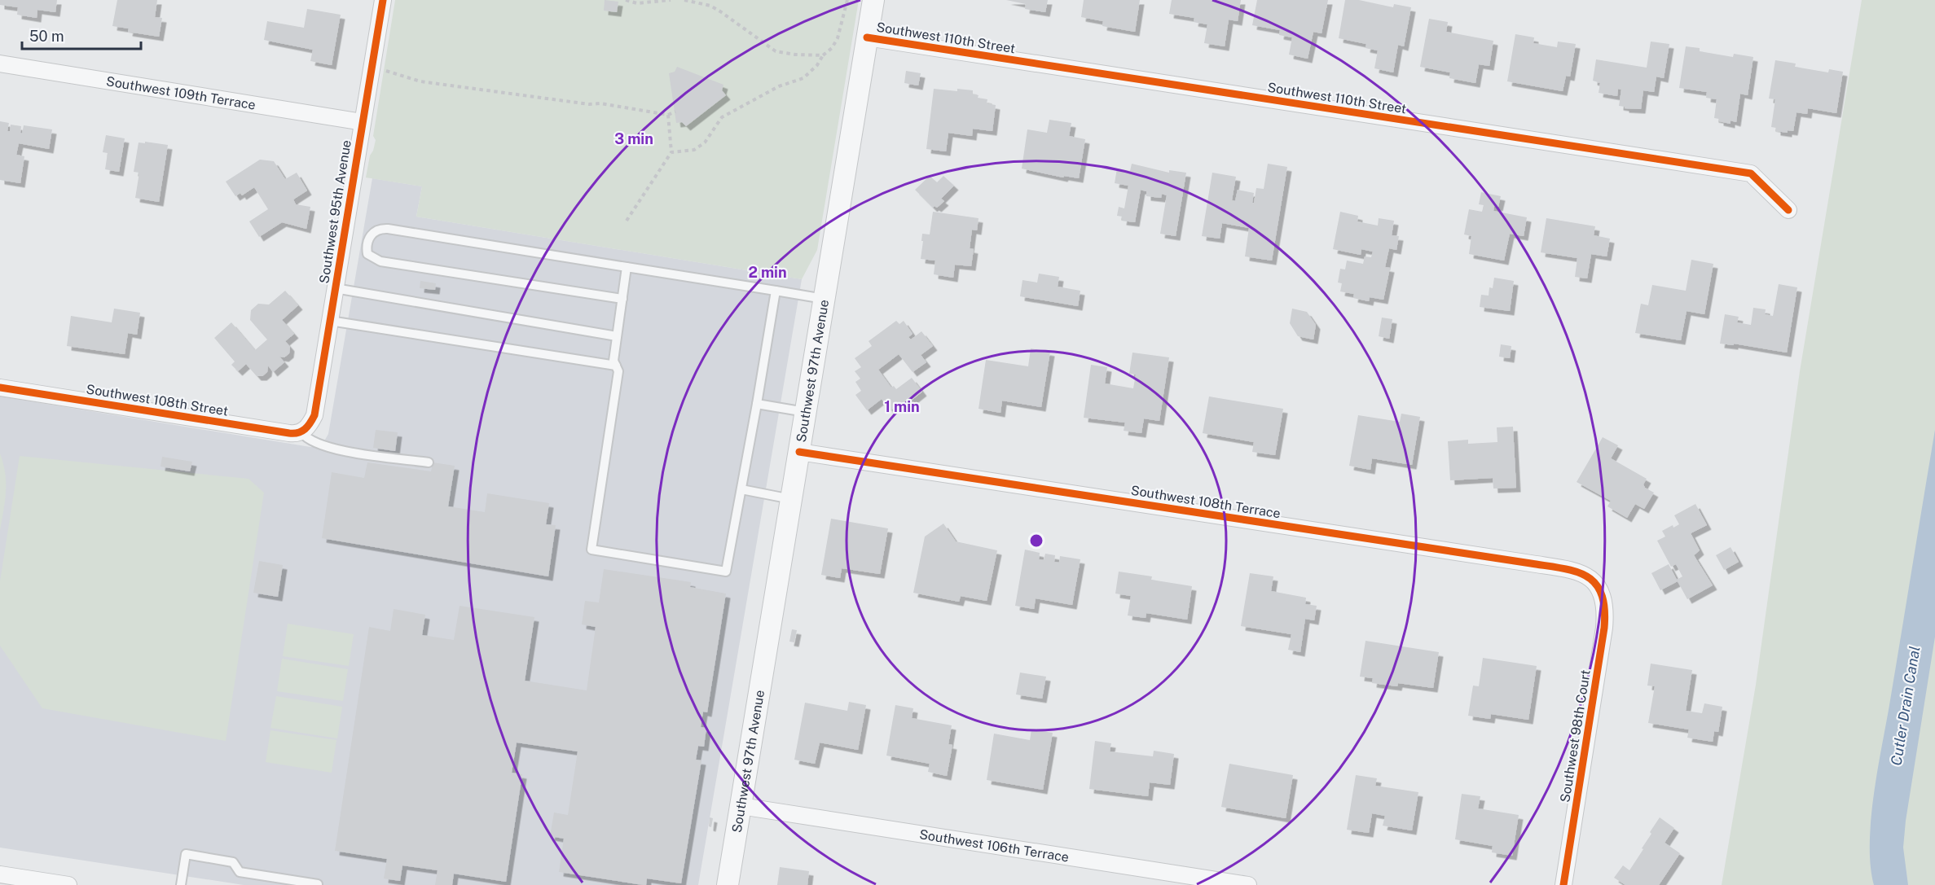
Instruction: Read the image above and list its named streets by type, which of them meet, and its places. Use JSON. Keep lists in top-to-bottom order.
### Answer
{
  "streets": {
    "street": [
      "Southwest 110th Street",
      "Southwest 109th Terrace",
      "Southwest 95th Avenue",
      "Southwest 97th Avenue",
      "Southwest 108th Street",
      "Southwest 108th Terrace",
      "Southwest 98th Court",
      "Southwest 106th Terrace"
    ]
  },
  "crossings": [
    ["Southwest 110th Street", "Southwest 97th Avenue"],
    ["Southwest 109th Terrace", "Southwest 95th Avenue"],
    ["Southwest 95th Avenue", "Southwest 108th Street"],
    ["Southwest 97th Avenue", "Southwest 108th Terrace"],
    ["Southwest 97th Avenue", "Southwest 106th Terrace"],
    ["Southwest 108th Terrace", "Southwest 98th Court"]
  ],
  "water": ["Cutler Drain Canal"],
  "scale_bar": "50 m",
  "rings": ["3 min", "2 min", "1 min"]
}
